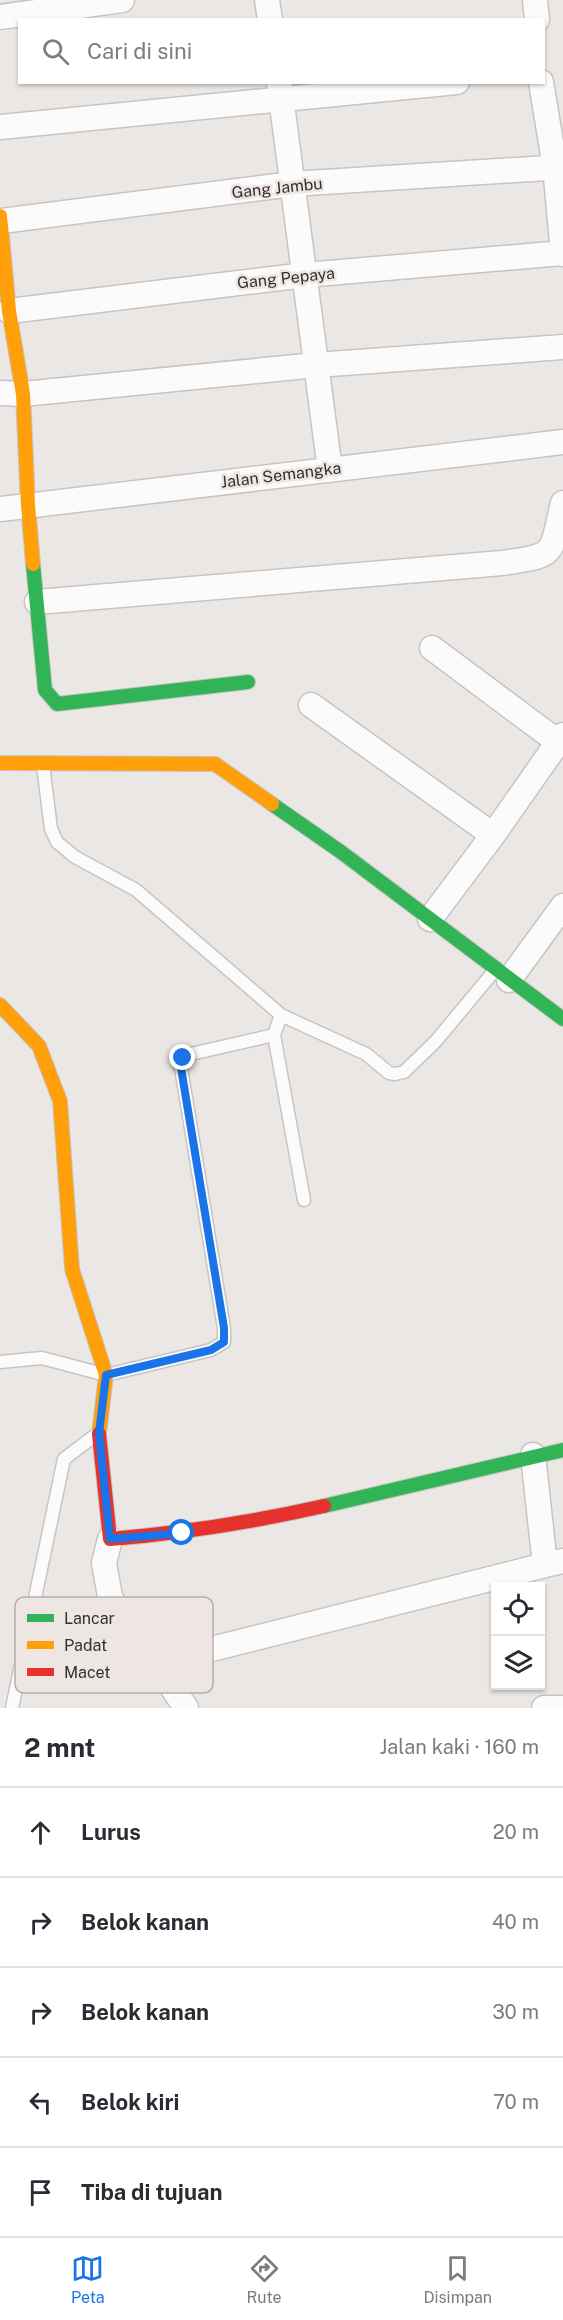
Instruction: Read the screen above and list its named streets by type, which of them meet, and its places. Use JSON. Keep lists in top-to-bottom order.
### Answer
{
  "streets": {
    "street": ["Gang Jambu", "Gang Pepaya", "Jalan Semangka"]
  },
  "legend": ["Lancar", "Padat", "Macet"],
  "page": {
    "search": "Cari di sini",
    "heading": ["2 mnt", "Jalan kaki · 160 m"],
    "list": [
      ["Lurus", "20 m"],
      ["Belok kanan", "40 m"],
      ["Belok kanan", "30 m"],
      ["Belok kiri", "70 m"],
      "Tiba di tujuan"
    ],
    "nav": ["Peta", "Rute", "Disimpan"]
  }
}
